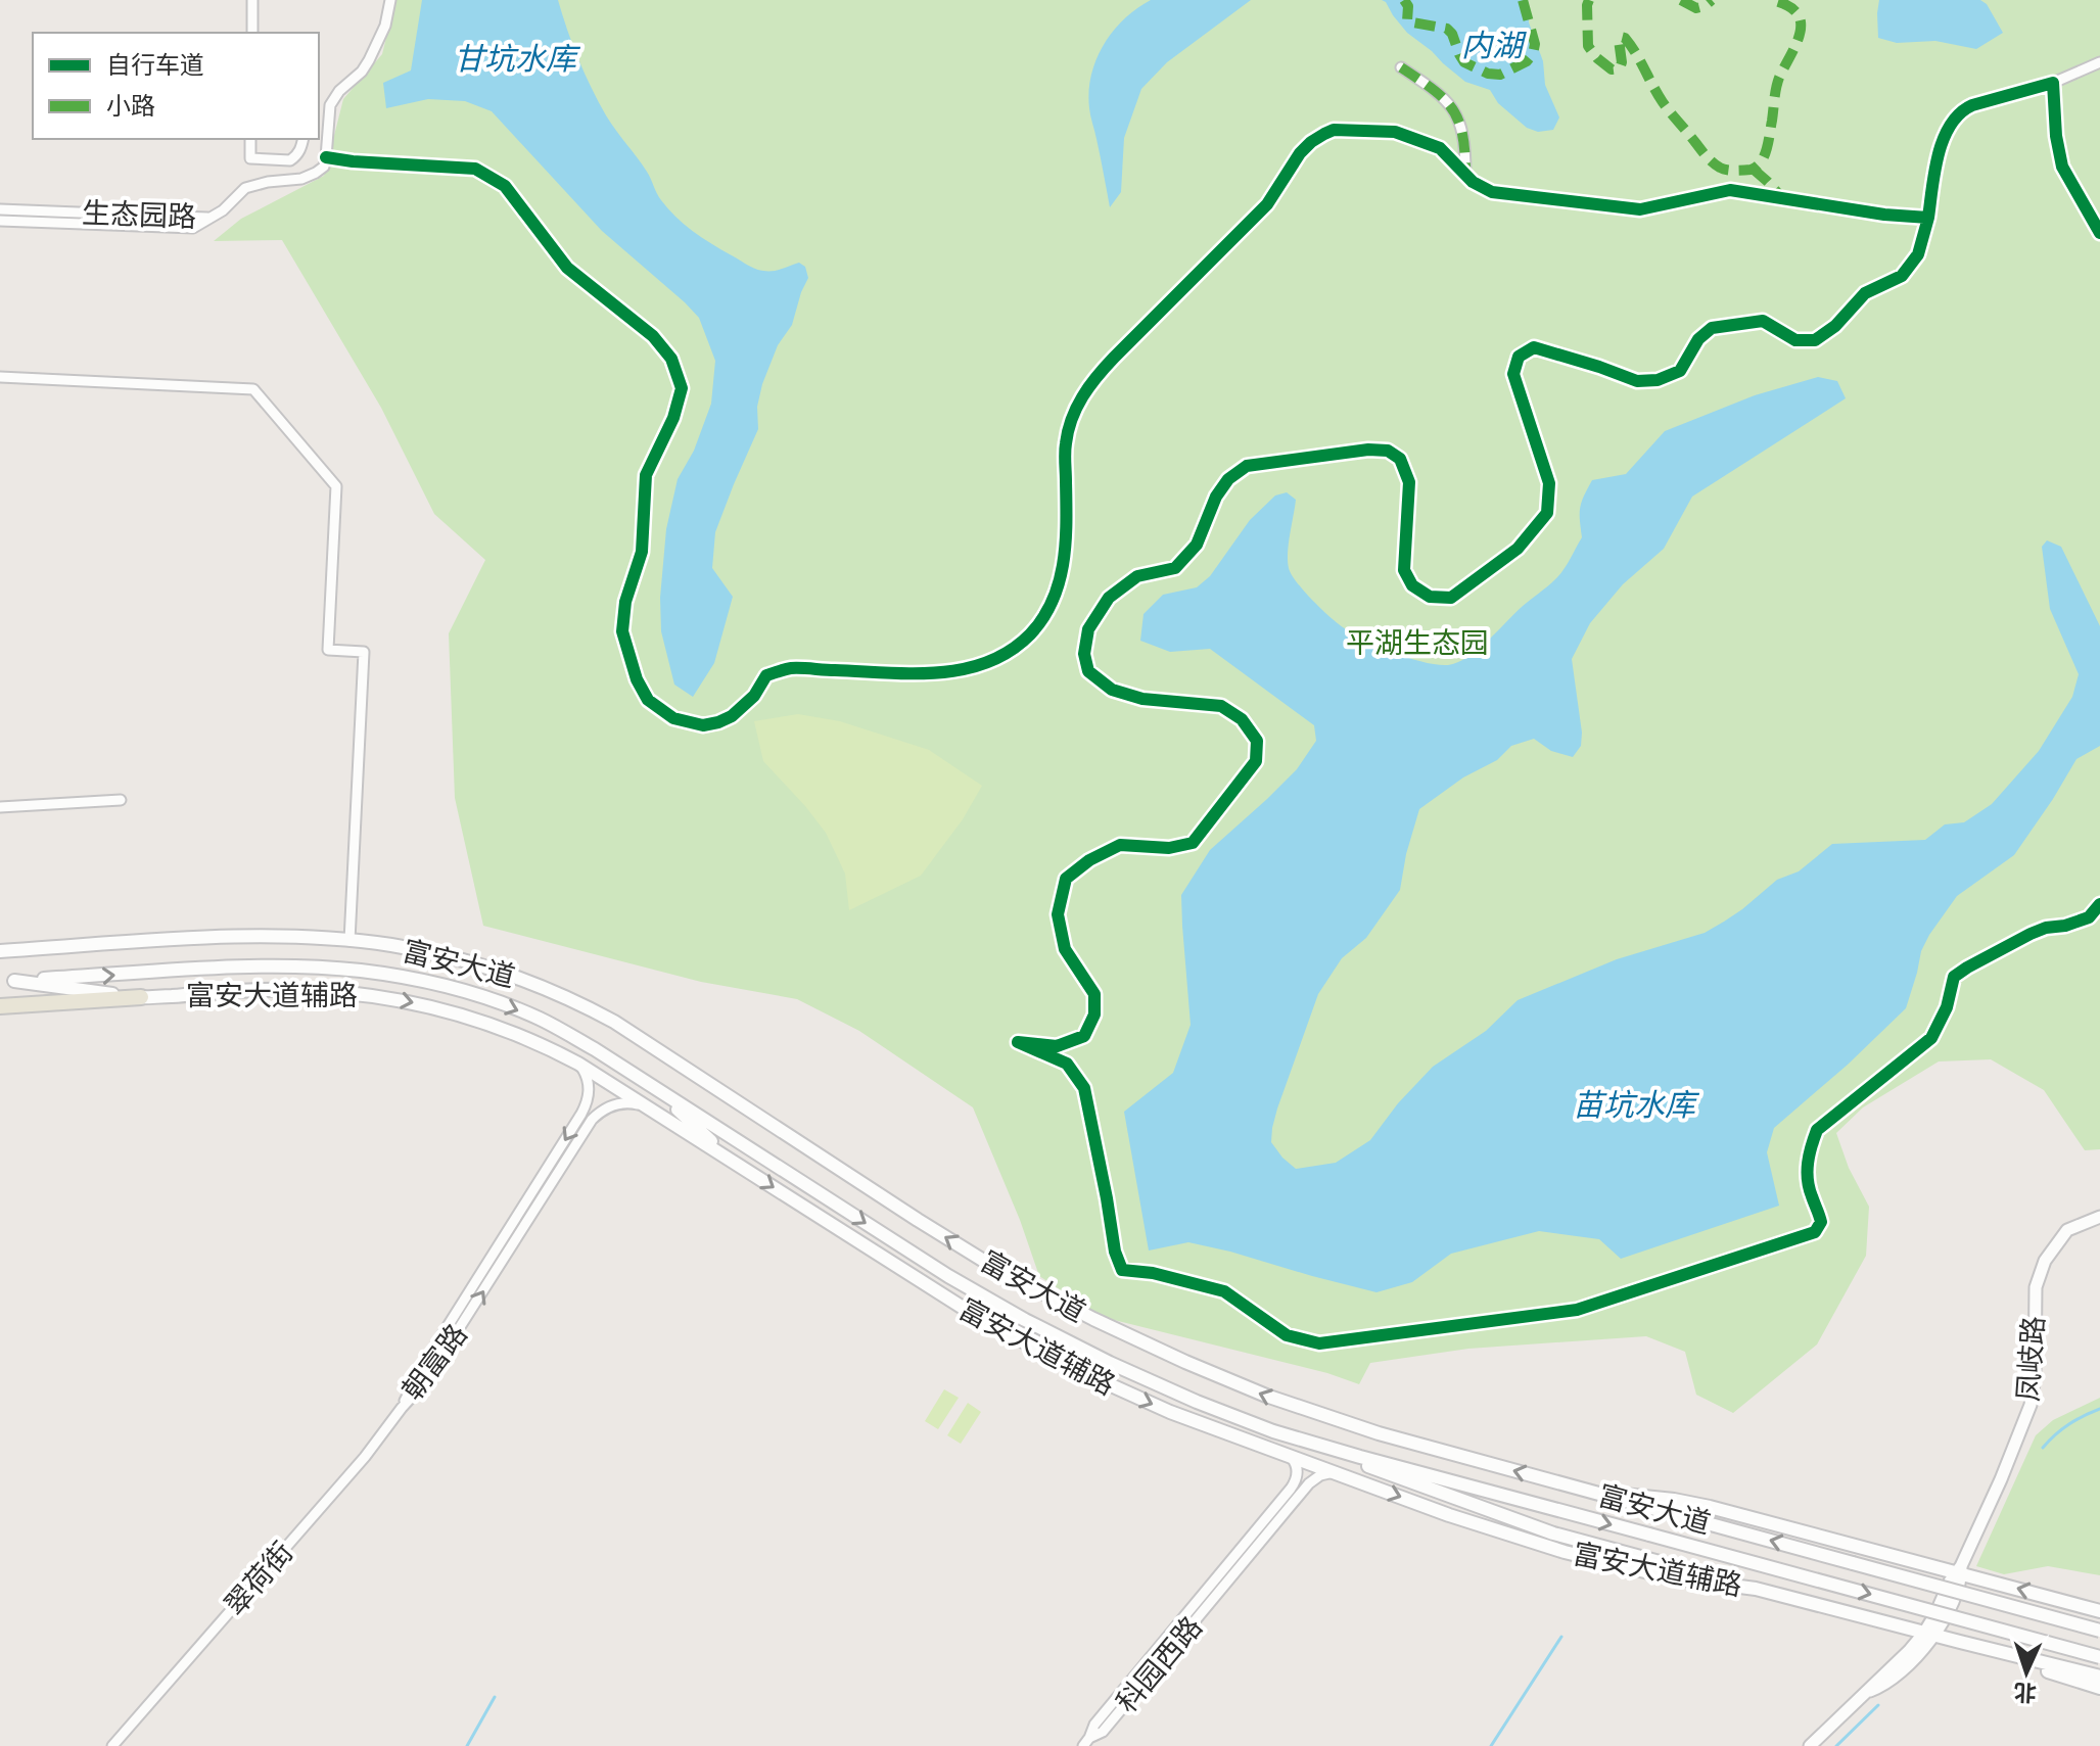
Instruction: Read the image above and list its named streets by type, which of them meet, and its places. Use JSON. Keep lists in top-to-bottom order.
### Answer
{
  "streets": {
    "main road": ["富安大道", "富安大道辅路"],
    "street": [
      "生态园路",
      "凤岐路",
      "朝富路",
      "翠荷街",
      "科园西路"
    ]
  },
  "crossings": [
    ["富安大道", "富安大道辅路"],
    ["富安大道辅路", "凤岐路"],
    ["富安大道辅路", "朝富路"],
    ["富安大道辅路", "科园西路"],
    ["朝富路", "翠荷街"]
  ],
  "water": ["内湖", "甘坑水库", "苗坑水库"],
  "parks": ["平湖生态园"],
  "legend": ["自行车道", "小路"],
  "north": "bottom"
}
